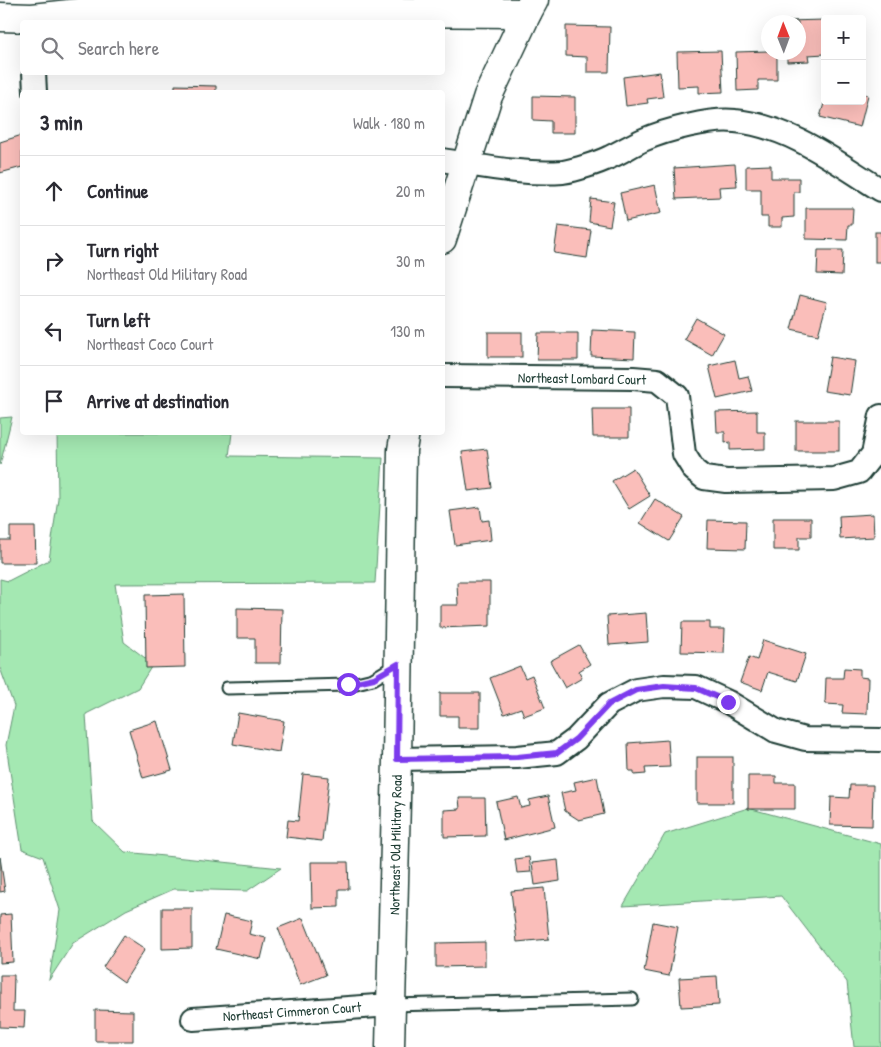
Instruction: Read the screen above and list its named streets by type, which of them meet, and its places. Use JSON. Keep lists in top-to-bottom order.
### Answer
{
  "streets": {
    "street": ["Northeast Lombard Court", "Northeast Old Military Road", "Northeast Cimmeron Court"]
  },
  "crossings": [
    ["Northeast Old Military Road", "Northeast Cimmeron Court"]
  ],
  "north": "top",
  "page": {
    "map_buttons": ["+", "−"],
    "search": "Search here",
    "heading": ["3 min", "Walk · 180 m"],
    "list": [
      ["Continue", "20 m"],
      ["Turn right", "Northeast Old Military Road", "30 m"],
      ["Turn left", "Northeast Coco Court", "130 m"],
      "Arrive at destination"
    ]
  }
}
